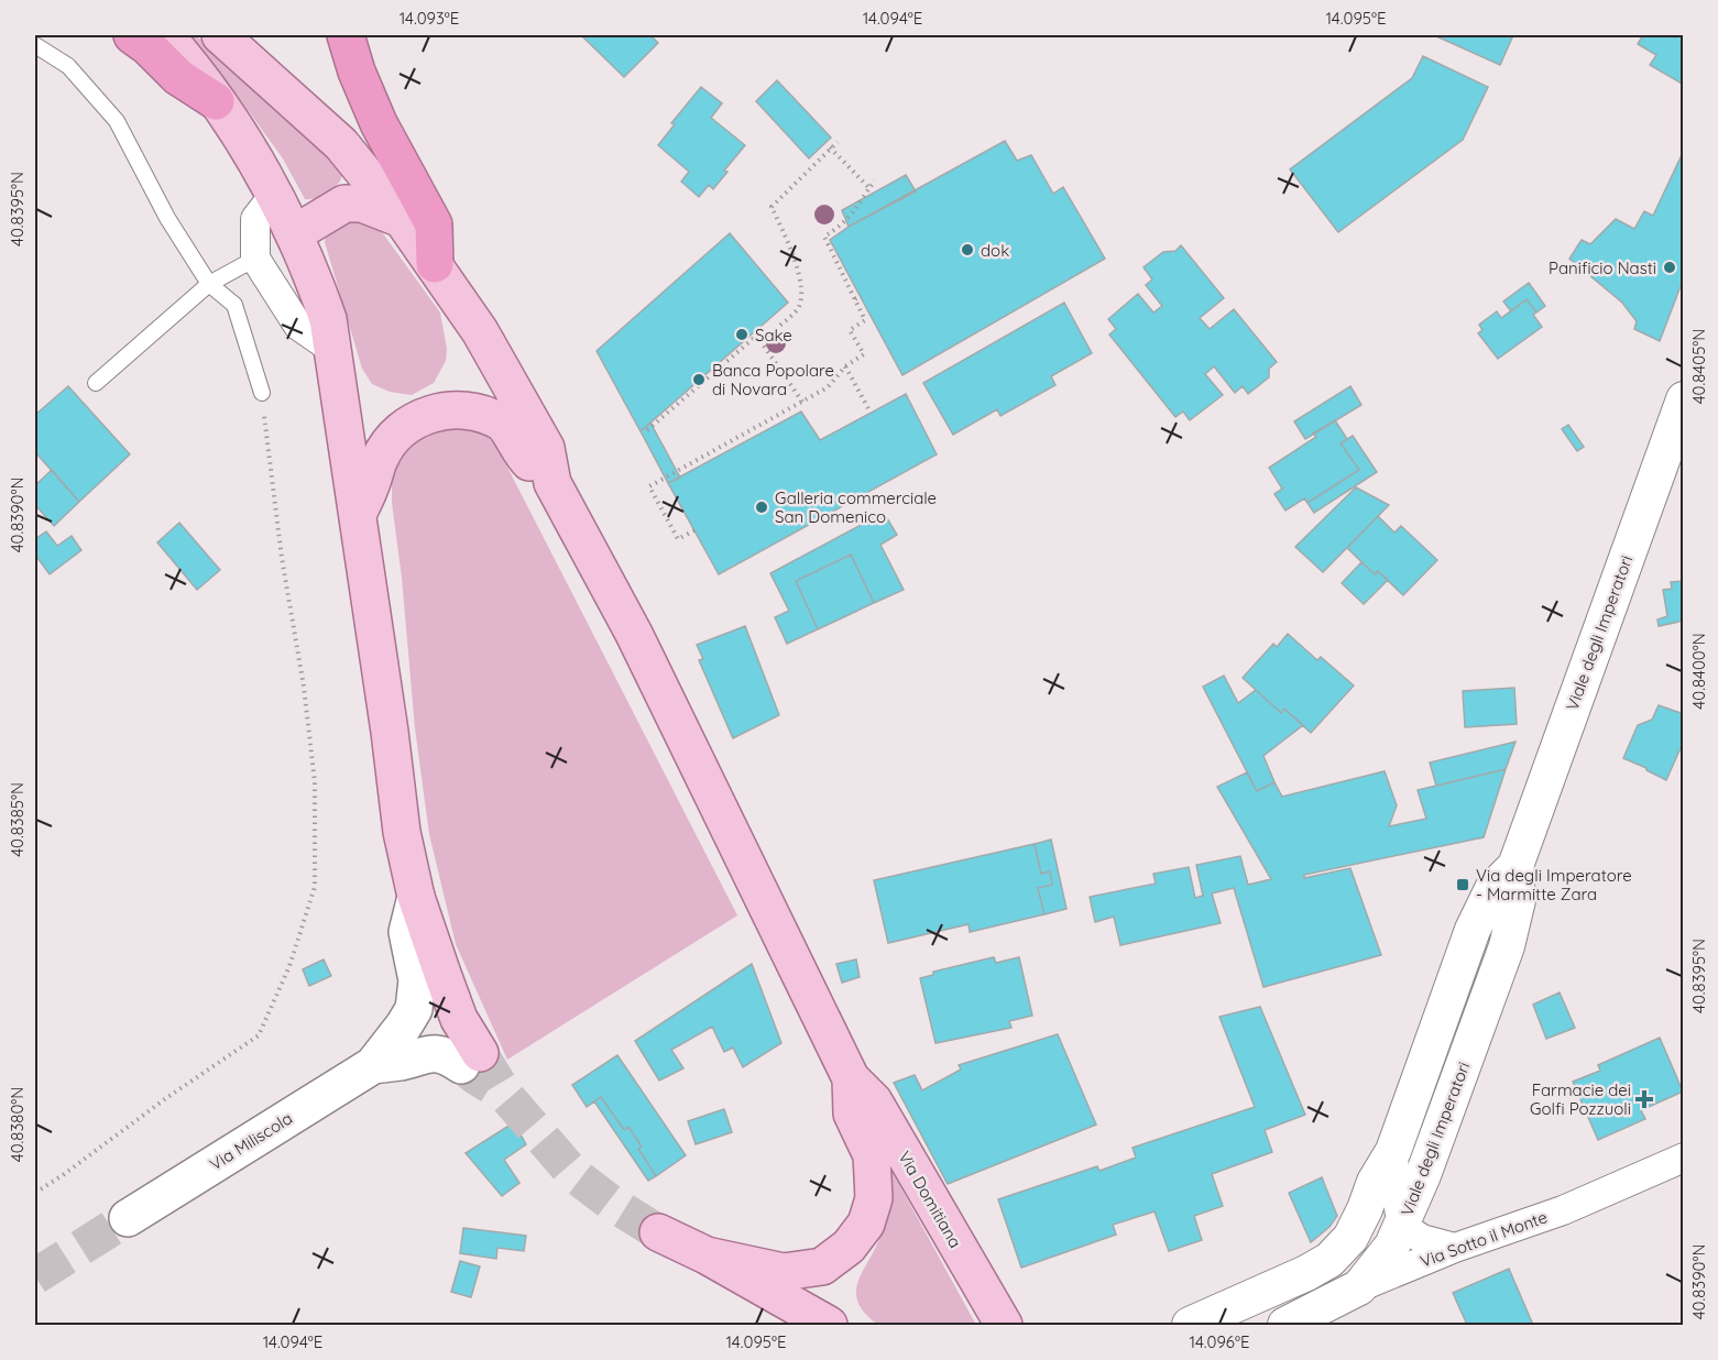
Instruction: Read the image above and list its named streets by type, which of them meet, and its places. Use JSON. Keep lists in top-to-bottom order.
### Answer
{
  "streets": {
    "main road": ["Via Miliscola", "Via Domitiana"],
    "street": ["Viale degli Imperatori", "Via Sotto il Monte"]
  },
  "crossings": [
    ["Viale degli Imperatori", "Via Sotto il Monte"]
  ],
  "places": {
    "other": [
      "dok",
      "Panificio Nasti",
      "Sake",
      "Banca Popolare di Novara",
      "Galleria commerciale San Domenico"
    ],
    "transit": ["Via degli Imperatore - Marmitte Zara"],
    "health": ["Farmacie dei Golfi Pozzuoli"]
  },
  "coordinates": [
    "14.093°E",
    "14.094°E",
    "14.095°E",
    "40.8395°N",
    "40.8405°N",
    "40.8390°N",
    "40.8400°N",
    "40.8385°N",
    "40.8380°N",
    "14.096°E"
  ]
}
